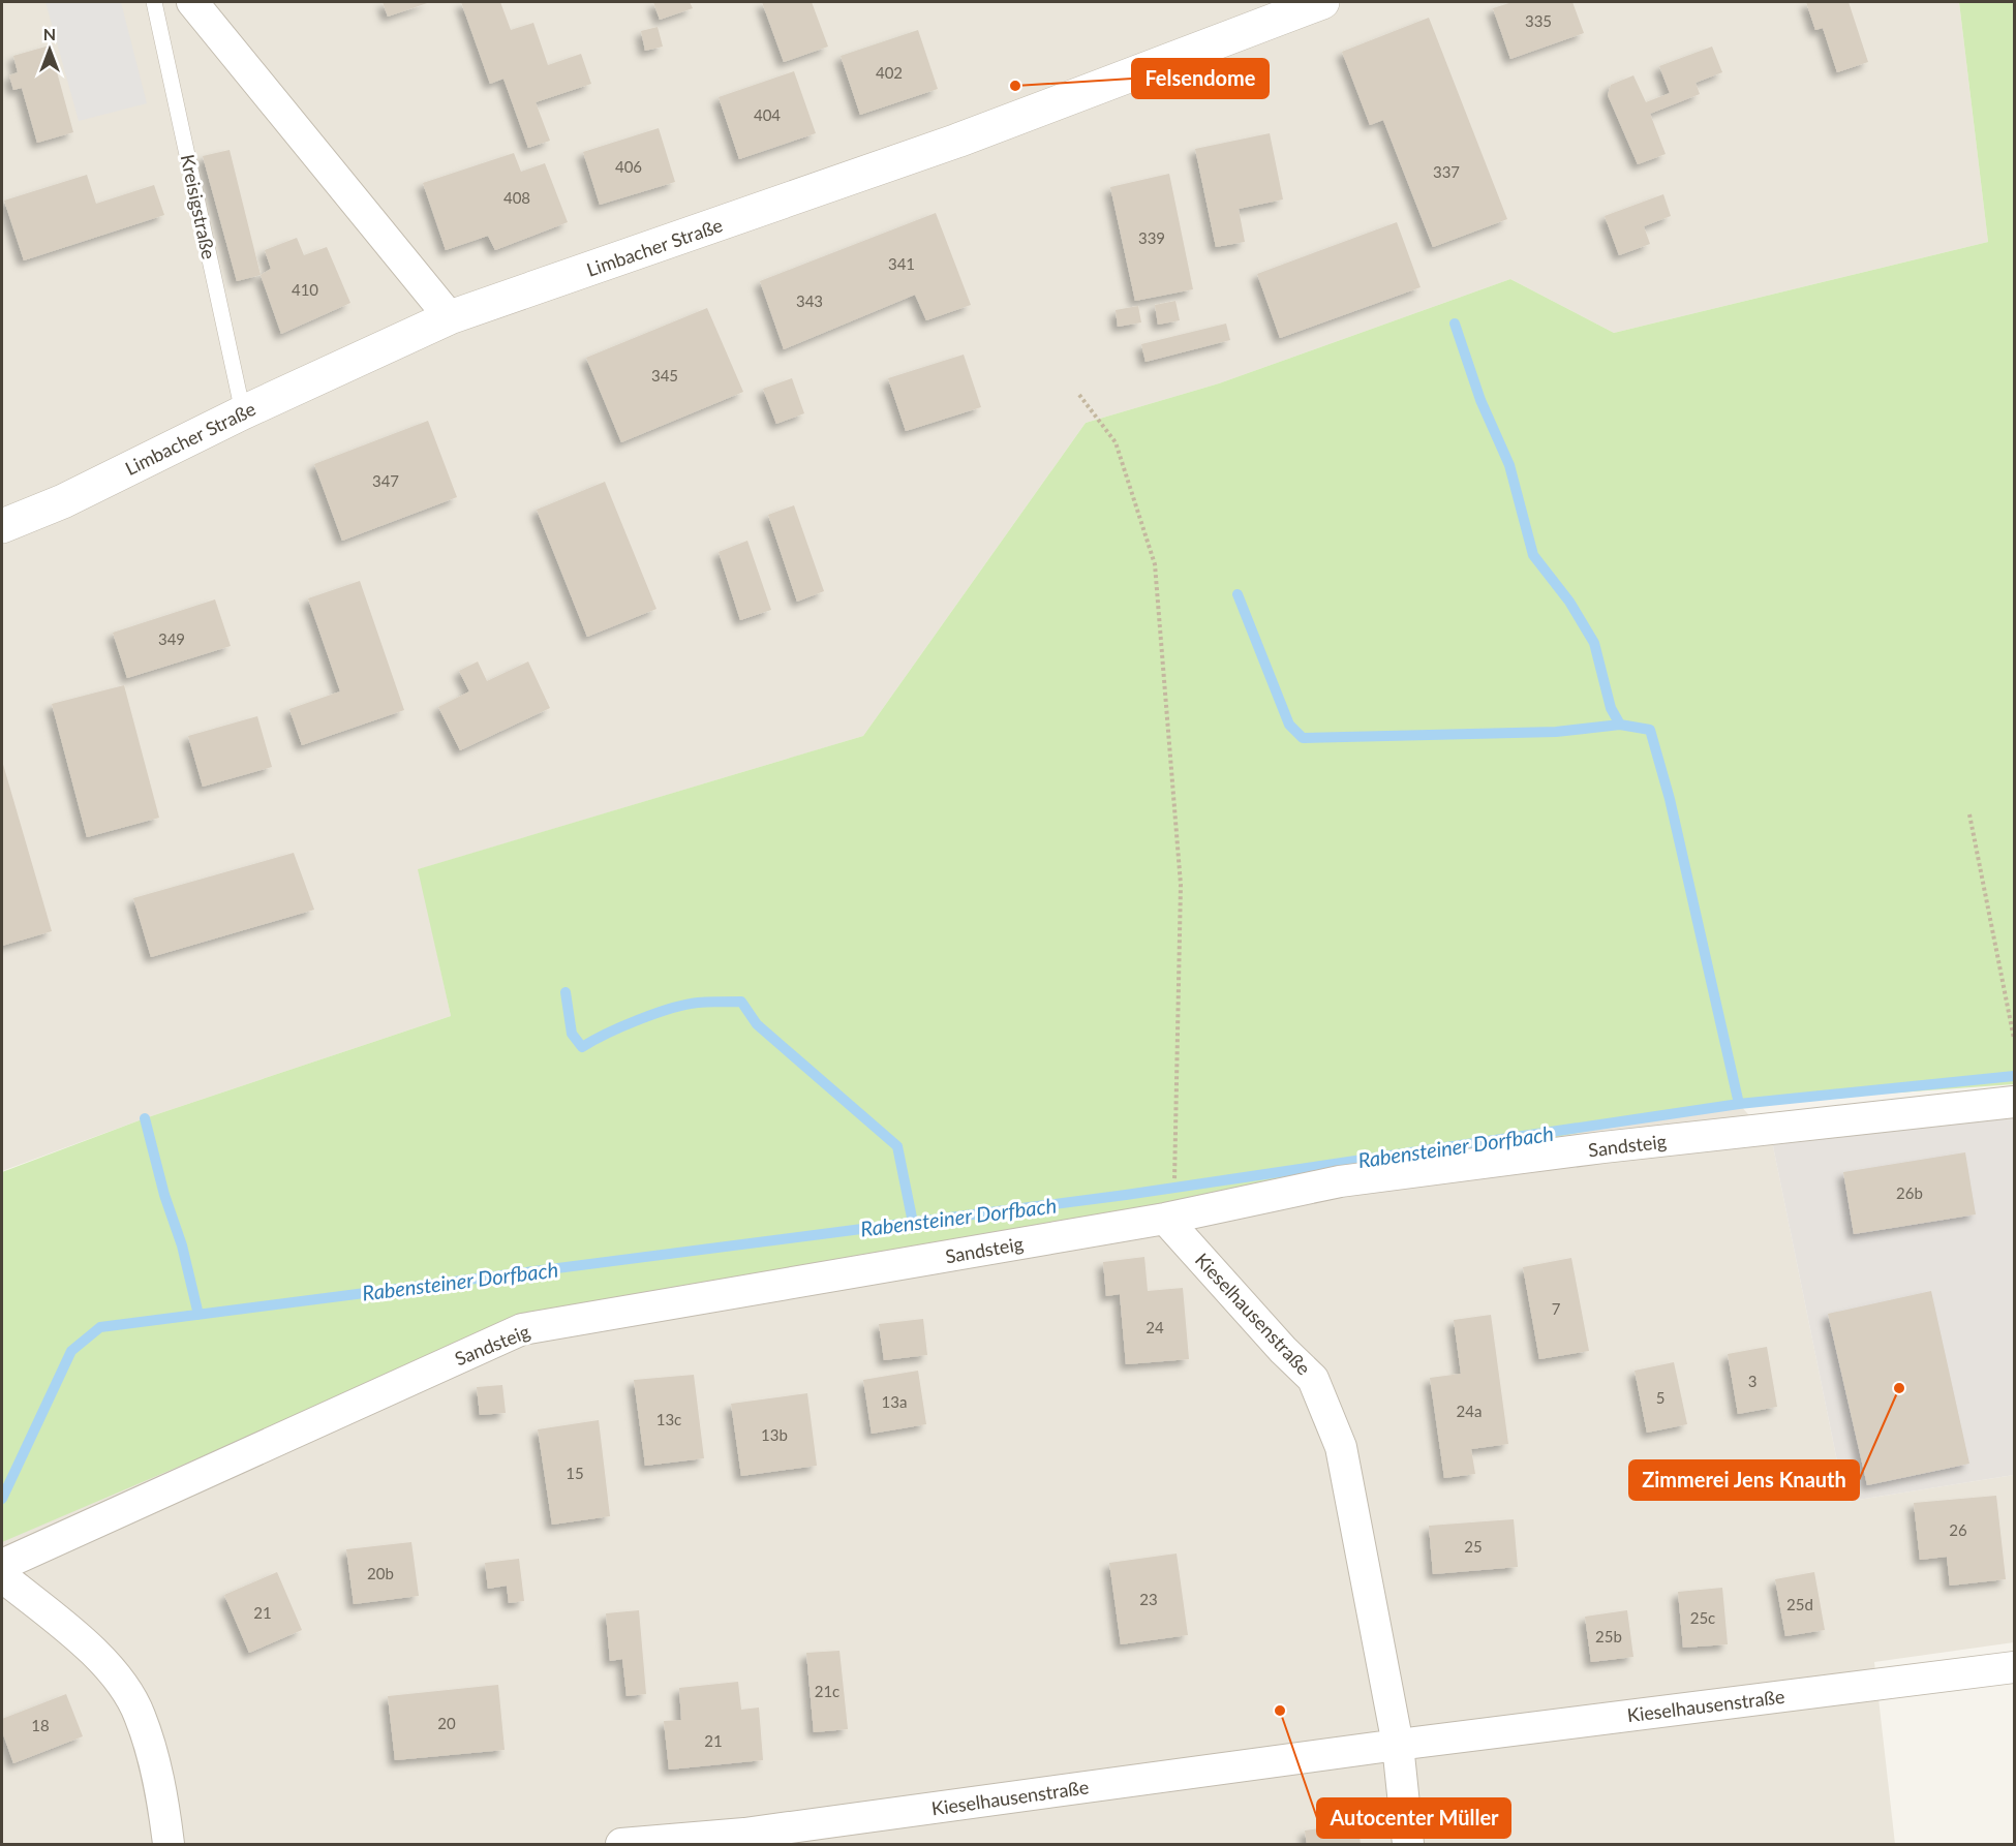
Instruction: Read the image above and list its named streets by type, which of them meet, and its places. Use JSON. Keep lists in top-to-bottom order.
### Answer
{
  "streets": {
    "street": ["Limbacher Straße", "Sandsteig", "Kieselhausenstraße"],
    "lane": ["Kreisigstraße"]
  },
  "crossings": [
    ["Kreisigstraße", "Limbacher Straße"],
    ["Sandsteig", "Kieselhausenstraße"]
  ],
  "water": ["Rabensteiner Dorfbach"],
  "places": ["Felsendome", "Zimmerei Jens Knauth", "Autocenter Müller"],
  "house_numbers": [
    "335",
    "402",
    "404",
    "406",
    "337",
    "408",
    "339",
    "341",
    "410",
    "343",
    "345",
    "347",
    "349",
    "26b",
    "7",
    "24",
    "3",
    "5",
    "13a",
    "24a",
    "13c",
    "13b",
    "15",
    "26",
    "25",
    "20b",
    "23",
    "25d",
    "21",
    "25c",
    "25b",
    "21c",
    "20",
    "18",
    "21"
  ],
  "north": "top"
}
